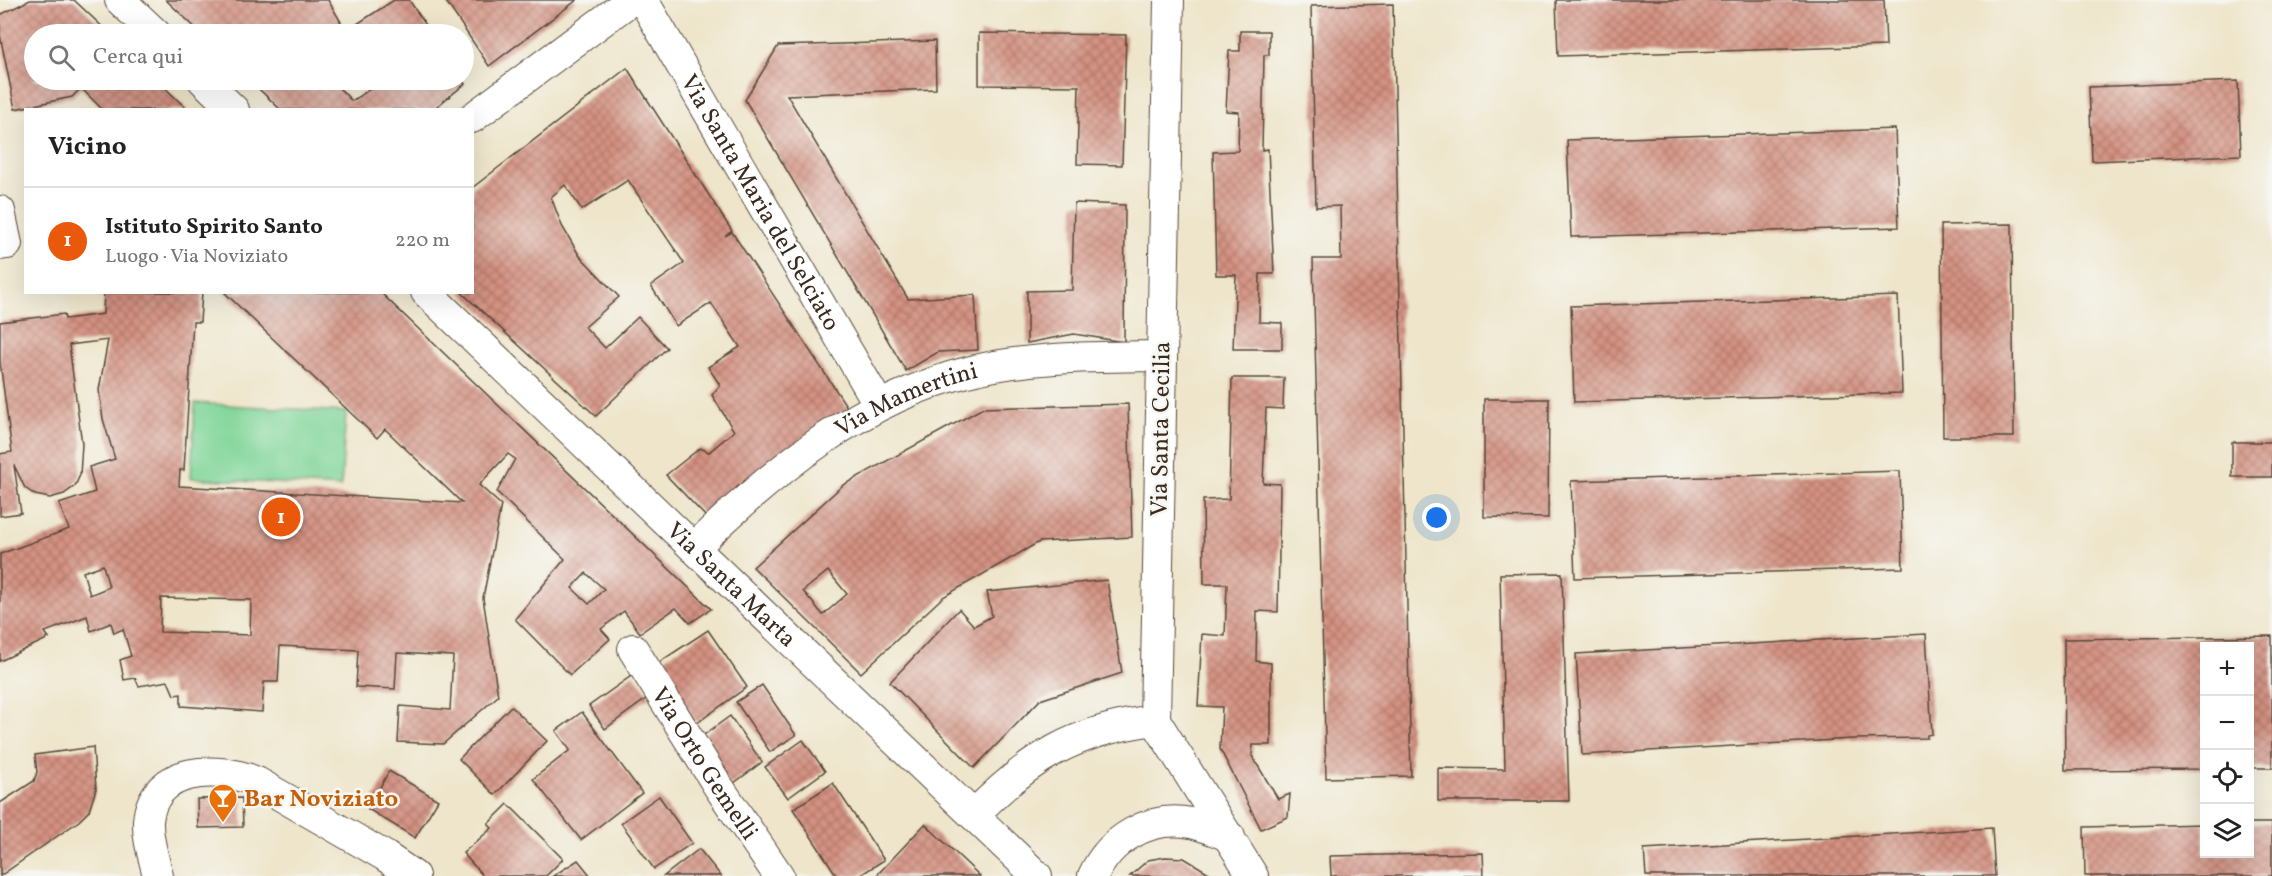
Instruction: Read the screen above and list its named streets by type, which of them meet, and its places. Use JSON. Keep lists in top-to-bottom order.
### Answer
{
  "streets": {
    "street": [
      "Via Santa Maria del Selciato",
      "Via Mamertini",
      "Via Santa Cecilia",
      "Via Santa Marta",
      "Via Orto Gemelli"
    ]
  },
  "crossings": [
    ["Via Santa Maria del Selciato", "Via Mamertini"],
    ["Via Mamertini", "Via Santa Cecilia"],
    ["Via Mamertini", "Via Santa Marta"]
  ],
  "places": {
    "bar": ["Bar Noviziato"]
  },
  "page": {
    "search": "Cerca qui",
    "heading": "Vicino",
    "list": [
      {
        "mark": "1",
        "name": "Istituto Spirito Santo",
        "note": "Luogo · Via Noviziato",
        "value": "220 m"
      }
    ],
    "pins": "1",
    "map_buttons": ["+", "−"]
  }
}
